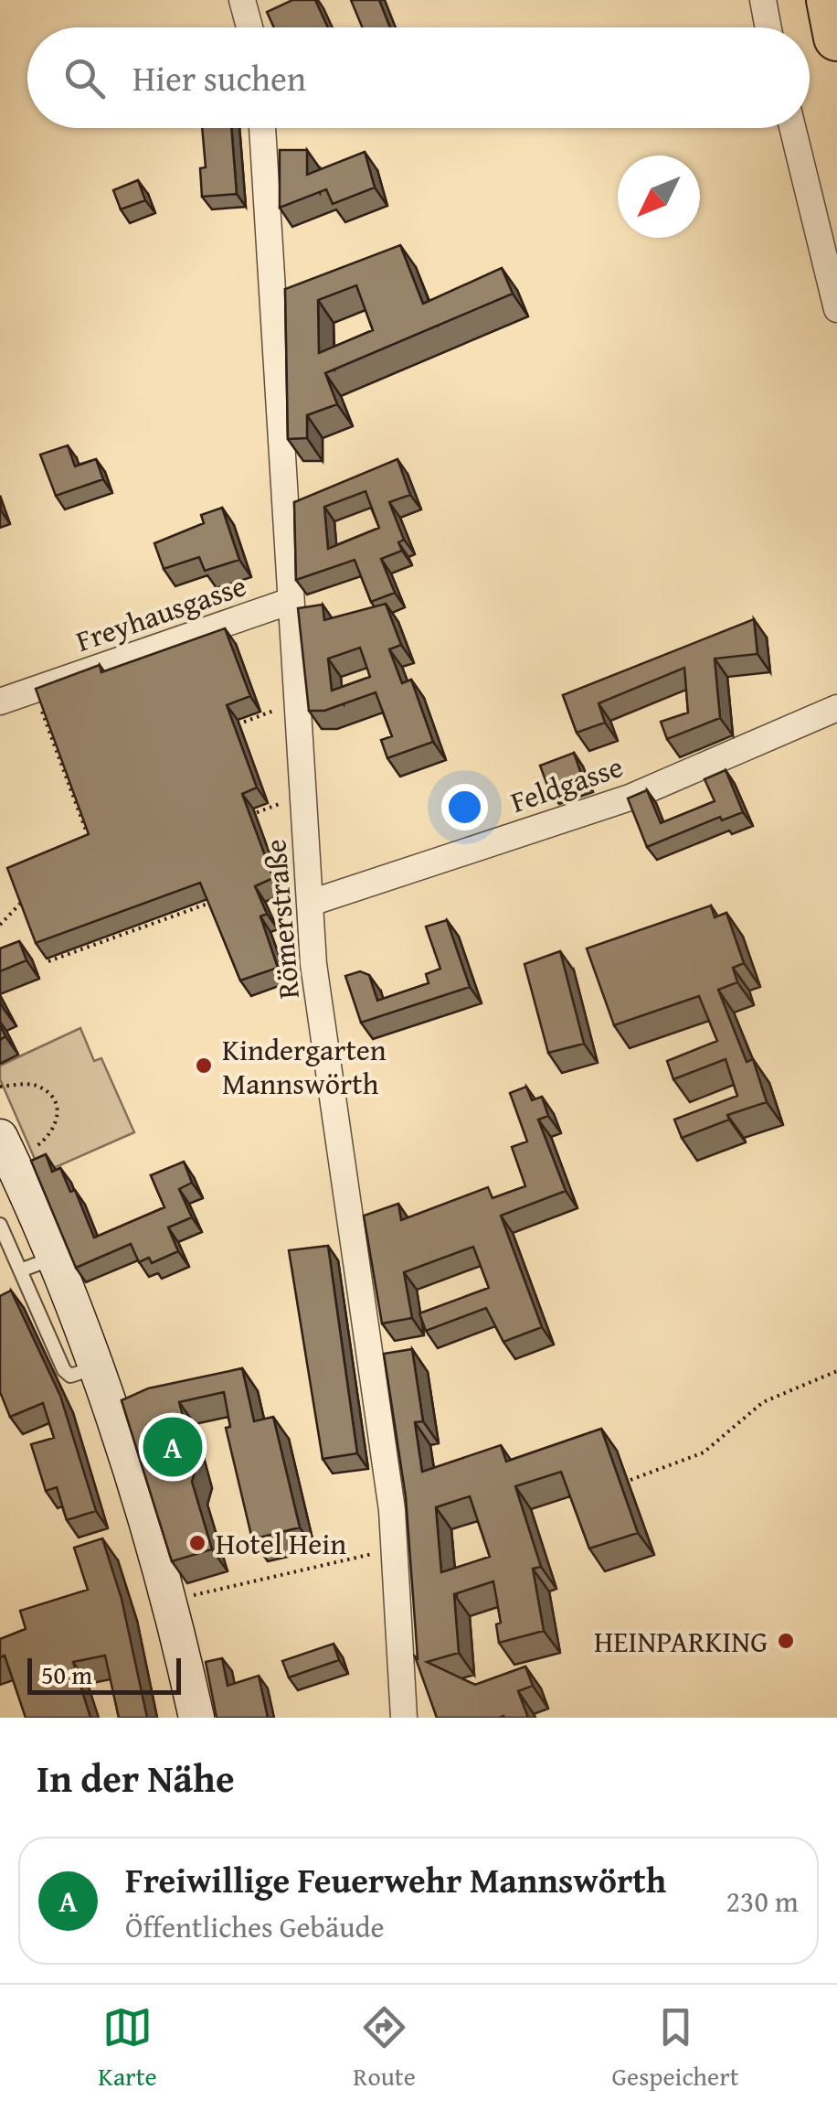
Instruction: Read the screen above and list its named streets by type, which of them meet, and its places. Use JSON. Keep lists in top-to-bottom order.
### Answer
{
  "streets": {
    "street": ["Freyhausgasse", "Feldgasse", "Römerstraße"]
  },
  "crossings": [
    ["Freyhausgasse", "Römerstraße"],
    ["Feldgasse", "Römerstraße"]
  ],
  "places": ["Kindergarten Mannswörth", "Hotel Hein", "HEINPARKING"],
  "scale_bar": "50 m",
  "north": "bottom left",
  "page": {
    "search": "Hier suchen",
    "pins": "A",
    "scale": "50 m",
    "heading": "In der Nähe",
    "list": [
      {
        "mark": "A",
        "name": "Freiwillige Feuerwehr Mannswörth",
        "note": "Öffentliches Gebäude",
        "value": "230 m"
      }
    ],
    "nav": ["Karte", "Route", "Gespeichert"]
  }
}
